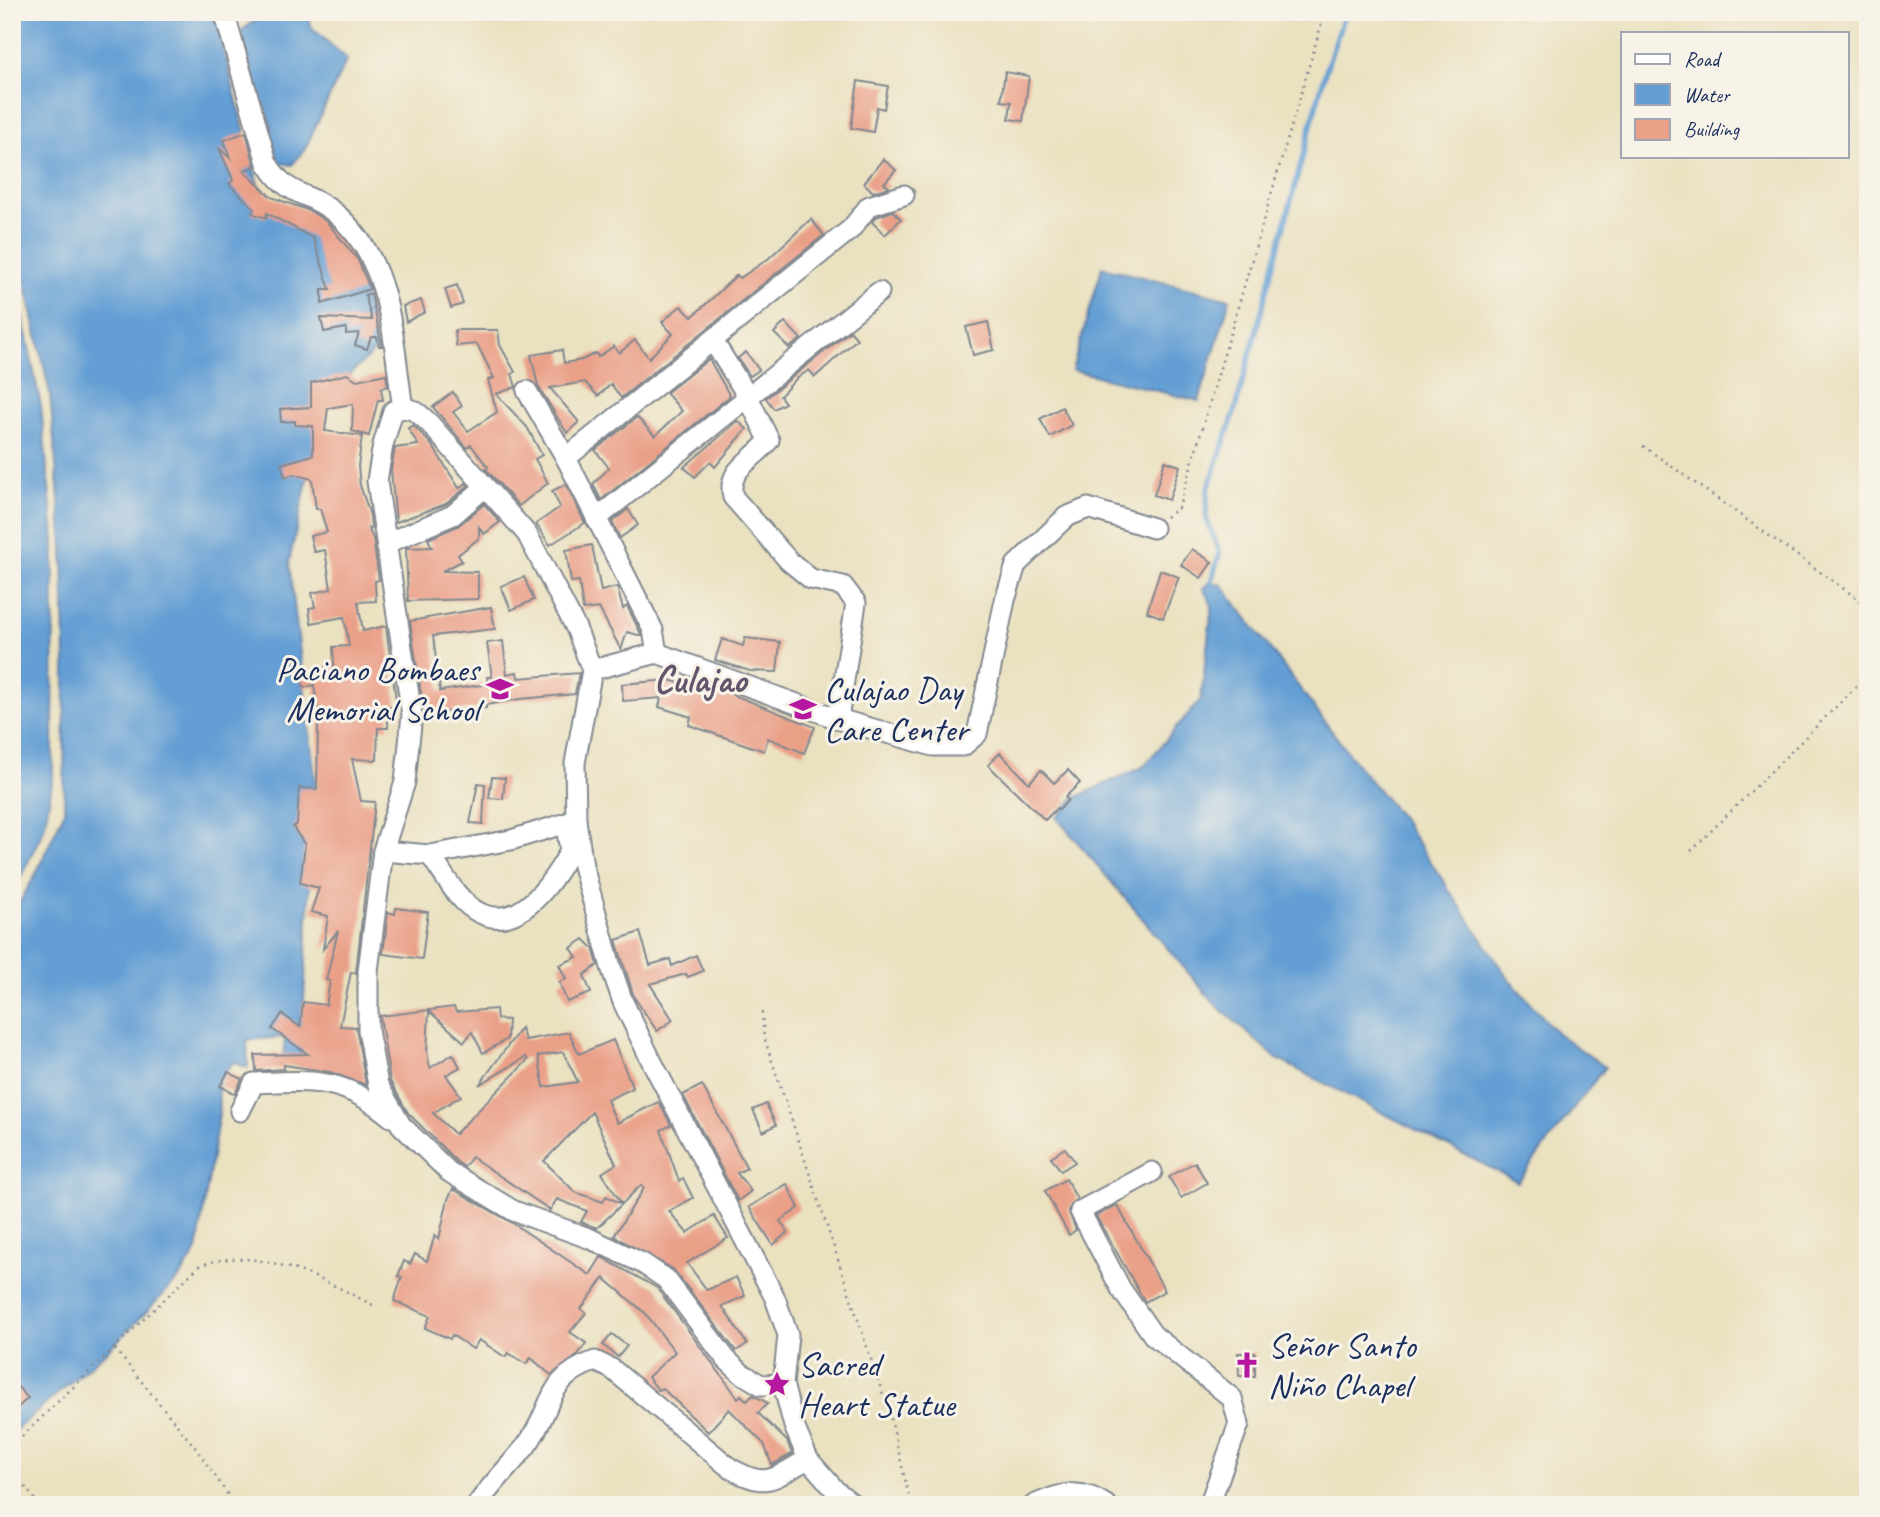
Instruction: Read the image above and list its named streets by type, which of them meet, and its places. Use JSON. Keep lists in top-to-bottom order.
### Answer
{
  "districts": ["Culajao"],
  "places": {
    "school or university": ["Paciano Bombaes Memorial School", "Culajao Day Care Center"],
    "church": ["Señor Santo Niño Chapel"],
    "place": ["Sacred Heart Statue"]
  },
  "legend": ["Road", "Water", "Building"]
}
